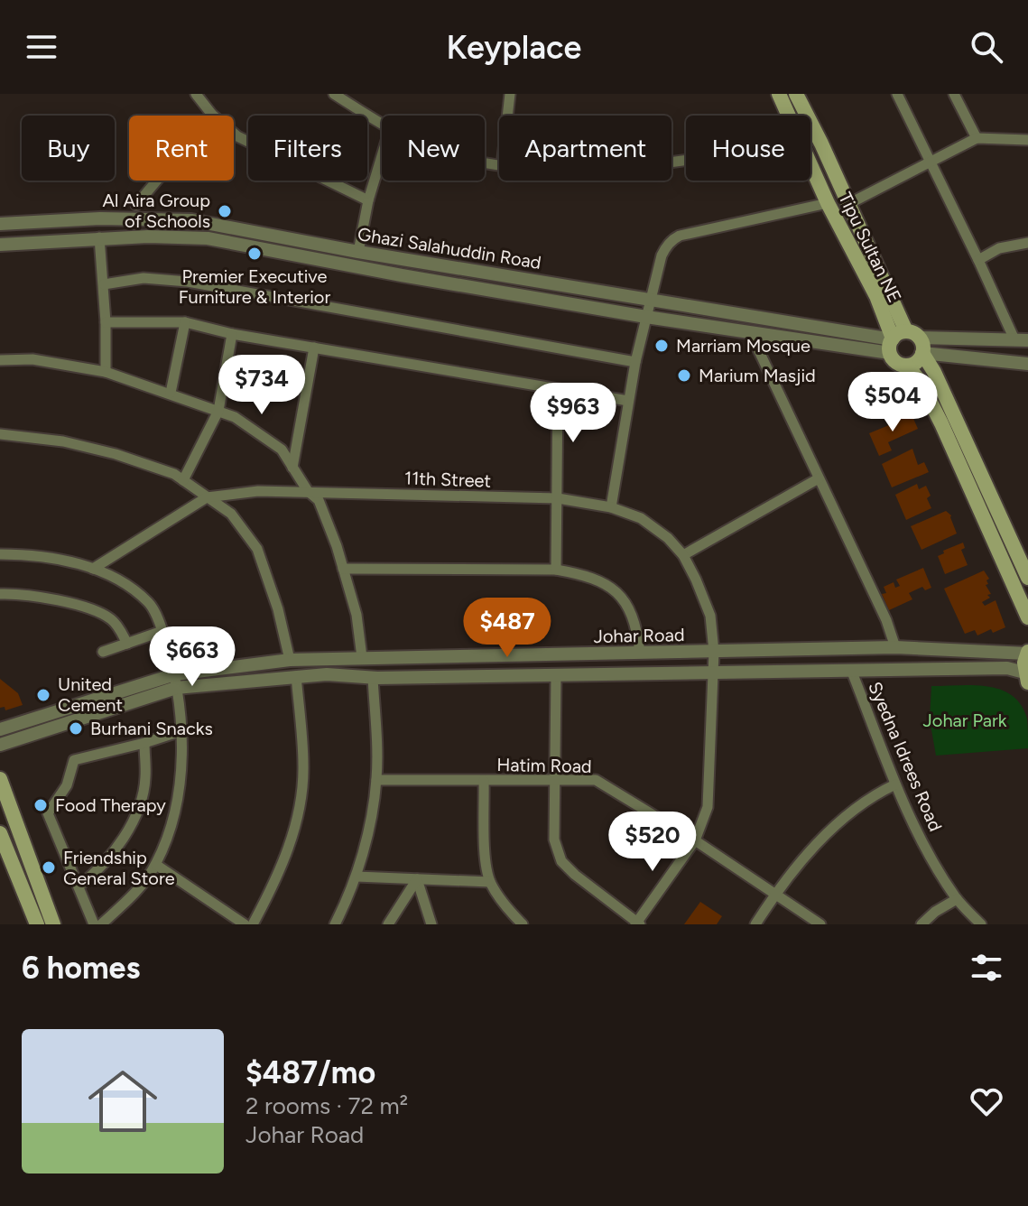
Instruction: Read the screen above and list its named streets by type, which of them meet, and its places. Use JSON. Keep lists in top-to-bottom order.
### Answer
{
  "streets": {
    "main road": ["Tipu Sultan NE"],
    "street": [
      "Ghazi Salahuddin Road",
      "11th Street",
      "Johar Road",
      "Syedna Idrees Road",
      "Hatim Road"
    ]
  },
  "crossings": [
    ["Tipu Sultan NE", "Ghazi Salahuddin Road"],
    ["11th Street", "Johar Road"],
    ["11th Street", "Hatim Road"],
    ["Johar Road", "Syedna Idrees Road"]
  ],
  "parks": ["Johar Park"],
  "places": [
    "Al Aira Group of Schools",
    "Premier Executive Furniture & Interior",
    "Marriam Mosque",
    "Marium Masjid",
    "United Cement",
    "Burhani Snacks",
    "Food Therapy",
    "Friendship General Store"
  ],
  "page": {
    "header": "Keyplace",
    "chip": [
      "Buy",
      "Rent",
      "Filters",
      "New",
      "Apartment",
      "House"
    ],
    "price": [
      "$734",
      "$504",
      "$963",
      "$487",
      "$663",
      "$520"
    ],
    "heading": "6 homes",
    "list": [
      {
        "name": "$487/mo",
        "note": "2 rooms · 72 m² · Johar Road"
      }
    ]
  }
}
